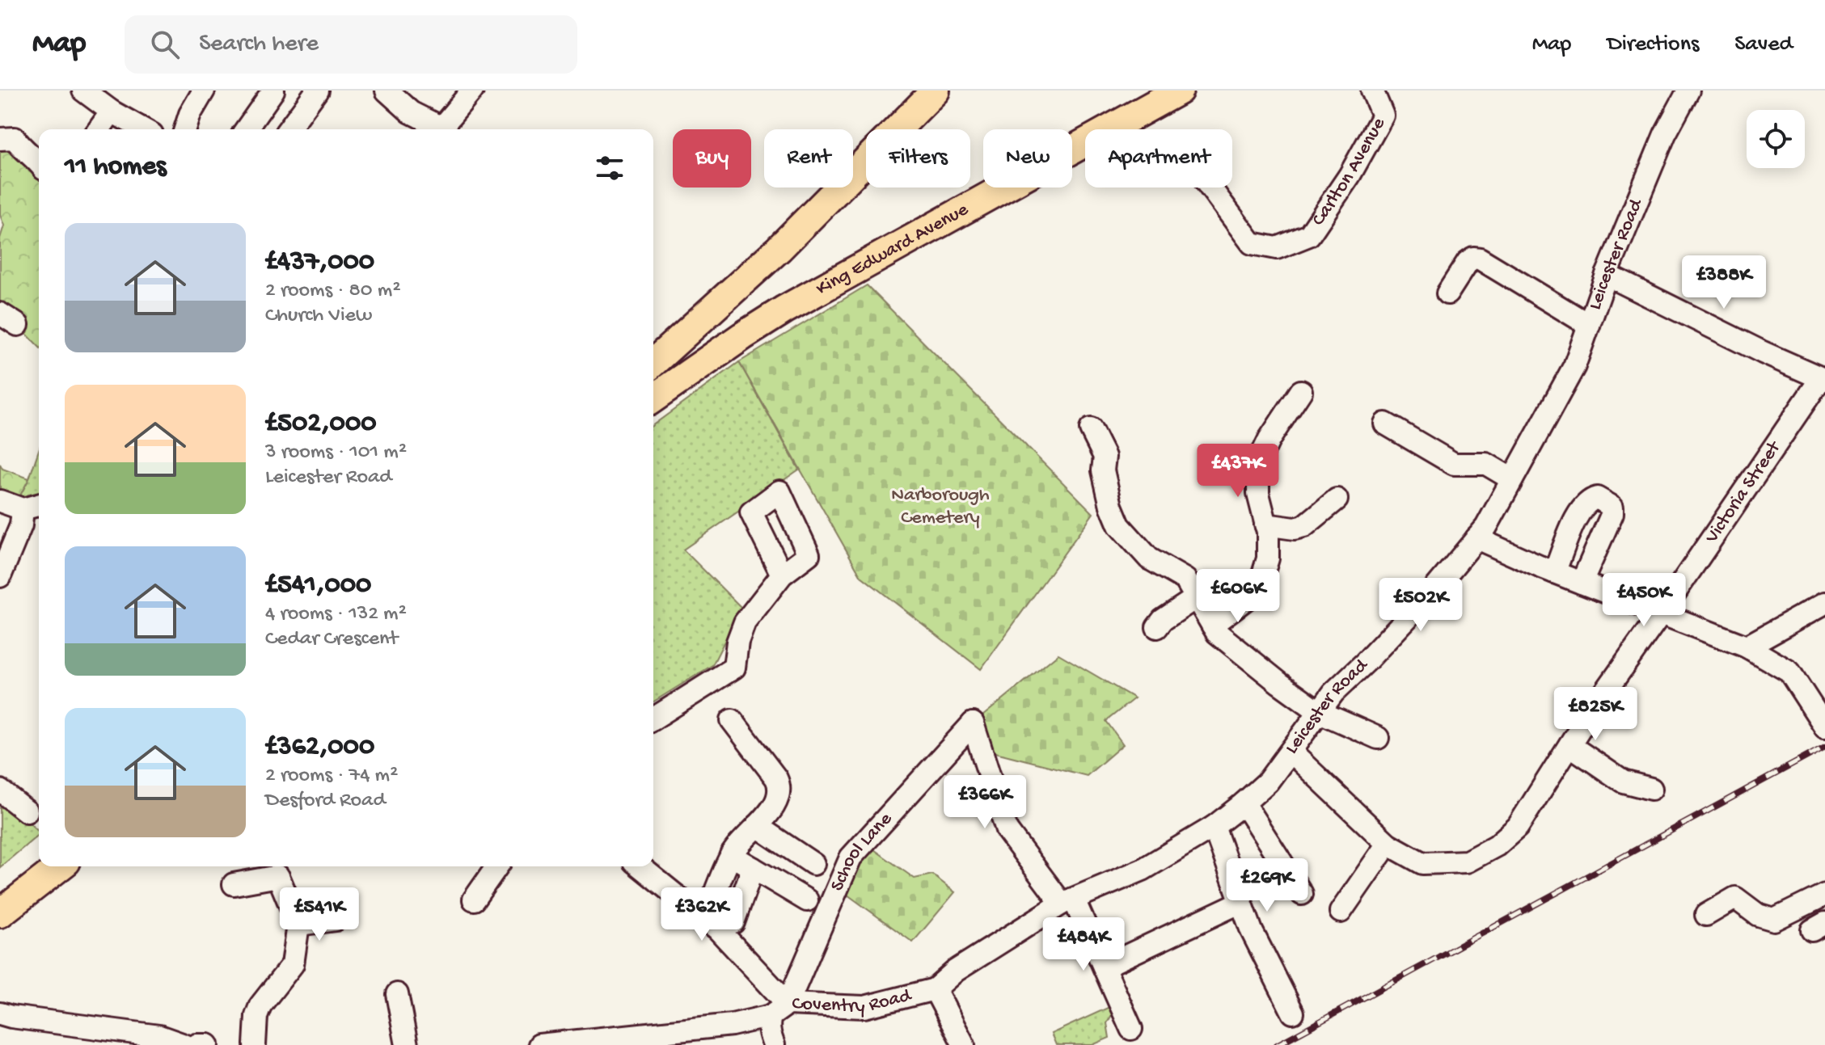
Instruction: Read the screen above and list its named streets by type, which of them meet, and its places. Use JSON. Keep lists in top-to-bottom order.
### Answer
{
  "streets": {
    "main road": ["King Edward Avenue"],
    "street": [
      "Carlton Avenue",
      "Leicester Road",
      "Victoria Street",
      "School Lane",
      "Coventry Road"
    ]
  },
  "crossings": [
    ["Leicester Road", "Victoria Street"],
    ["Leicester Road", "School Lane"],
    ["Leicester Road", "Coventry Road"],
    ["School Lane", "Coventry Road"]
  ],
  "parks": ["Narborough Cemetery"],
  "page": {
    "header": "Map",
    "search": "Search here",
    "nav": ["Map", "Directions", "Saved"],
    "chip": [
      "Buy",
      "Rent",
      "Filters",
      "New",
      "Apartment"
    ],
    "heading": "11 homes",
    "list": [
      {
        "name": "£437,000",
        "note": "2 rooms · 80 m² · Church View"
      },
      {
        "name": "£502,000",
        "note": "3 rooms · 101 m² · Leicester Road"
      },
      {
        "name": "£541,000",
        "note": "4 rooms · 132 m² · Cedar Crescent"
      },
      {
        "name": "£362,000",
        "note": "2 rooms · 74 m² · Desford Road"
      }
    ],
    "price": [
      "£388K",
      "£437K",
      "£606K",
      "£450K",
      "£502K",
      "£825K",
      "£366K",
      "£269K",
      "£541K",
      "£362K",
      "£484K"
    ]
  }
}
